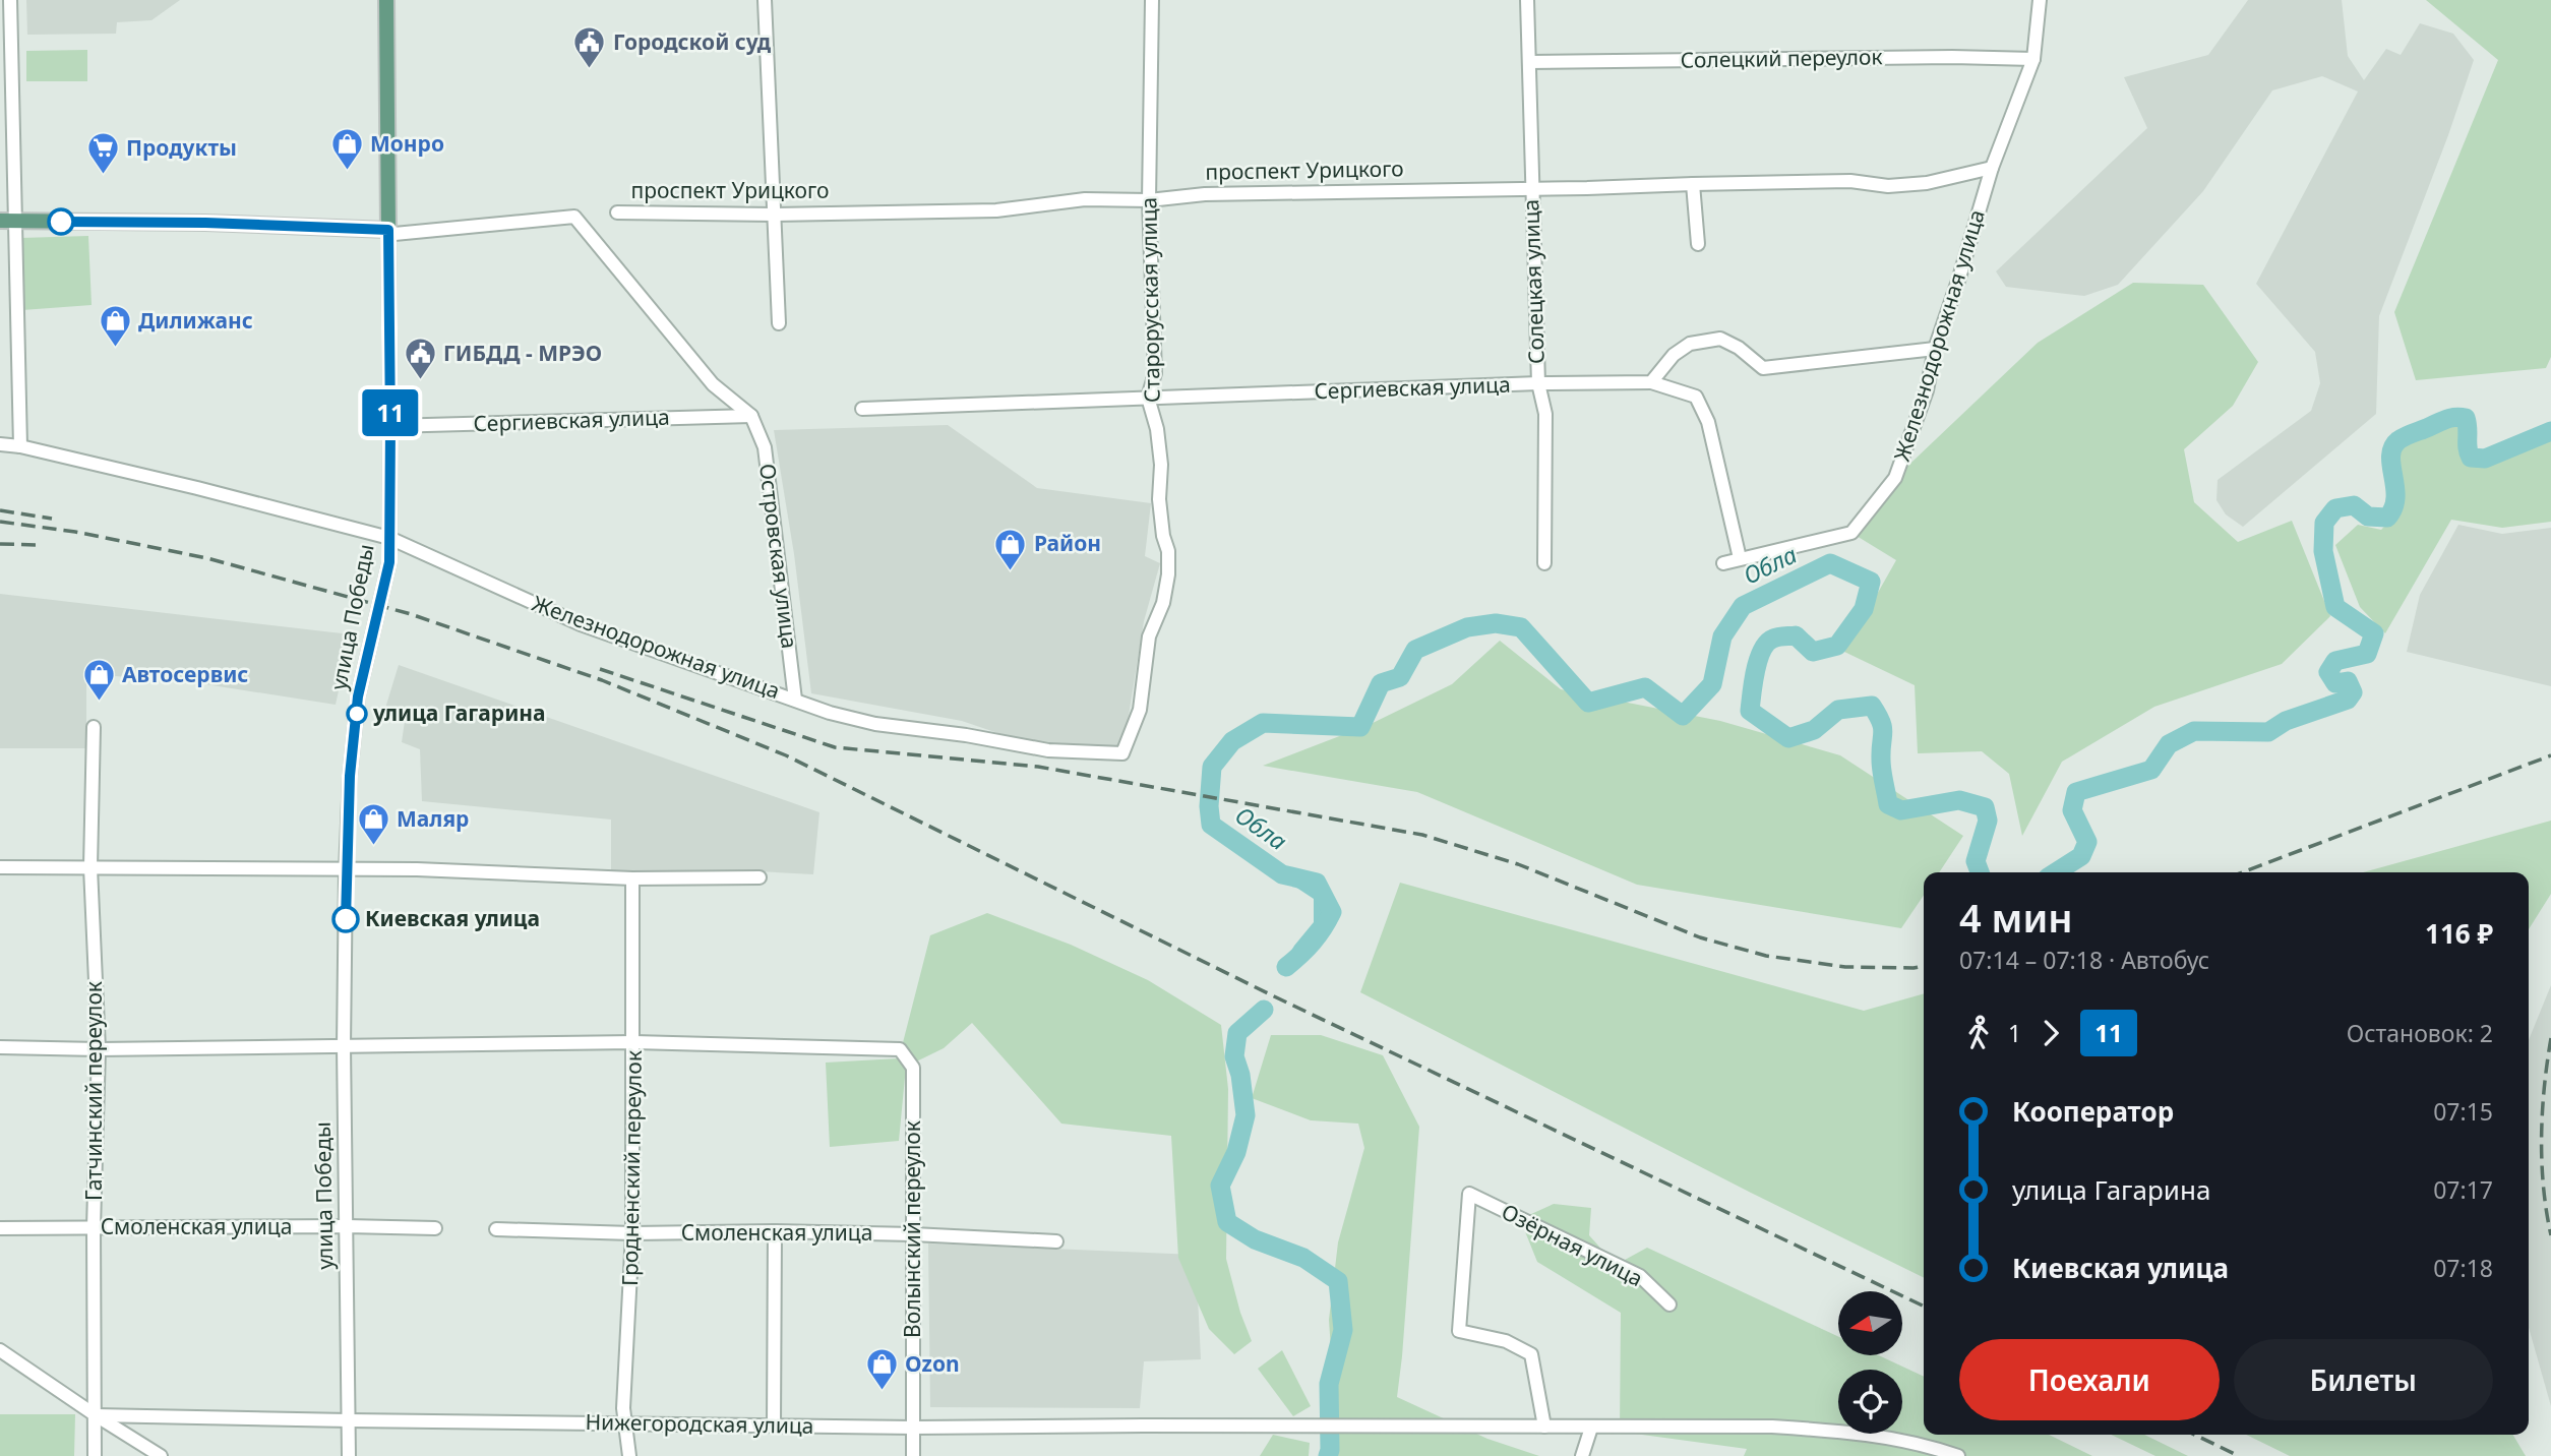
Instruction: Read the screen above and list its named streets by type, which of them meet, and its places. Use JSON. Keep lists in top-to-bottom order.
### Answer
{
  "streets": {
    "main road": ["улица Победы"],
    "street": [
      "Солецкий переулок",
      "проспект Урицкого",
      "Солецкая улица",
      "Старорусская улица",
      "Железнодорожная улица",
      "Сергиевская улица",
      "Островская улица",
      "Гатчинский переулок",
      "Гродненский переулок",
      "Смоленская улица",
      "Волынский переулок",
      "Озёрная улица",
      "Нижегородская улица"
    ]
  },
  "crossings": [
    ["Солецкий переулок", "Солецкая улица"],
    ["Солецкий переулок", "Железнодорожная улица"],
    ["проспект Урицкого", "Солецкая улица"],
    ["проспект Урицкого", "Старорусская улица"],
    ["проспект Урицкого", "Железнодорожная улица"],
    ["Солецкая улица", "Сергиевская улица"],
    ["Старорусская улица", "Железнодорожная улица"],
    ["Старорусская улица", "Сергиевская улица"],
    ["Железнодорожная улица", "Сергиевская улица"],
    ["Железнодорожная улица", "Островская улица"],
    ["Железнодорожная улица", "улица Победы"],
    ["Сергиевская улица", "Островская улица"],
    ["Сергиевская улица", "улица Победы"],
    ["улица Победы", "Смоленская улица"],
    ["улица Победы", "Нижегородская улица"],
    ["Гатчинский переулок", "Смоленская улица"],
    ["Гатчинский переулок", "Нижегородская улица"],
    ["Гродненский переулок", "Смоленская улица"],
    ["Гродненский переулок", "Волынский переулок"],
    ["Гродненский переулок", "Нижегородская улица"],
    ["Смоленская улица", "Волынский переулок"],
    ["Волынский переулок", "Нижегородская улица"],
    ["Озёрная улица", "Нижегородская улица"]
  ],
  "water": ["Обла"],
  "places": {
    "public building": ["Городской суд", "ГИБДД - МРЭО"],
    "shop": [
      "Монро",
      "Дилижанс",
      "Район",
      "Автосервис",
      "Маляр",
      "Ozon"
    ],
    "supermarket": ["Продукты"],
    "other": ["улица Гагарина", "Киевская улица"]
  },
  "lines": ["bus line 11"],
  "north": "left",
  "page": {
    "on_map": "11",
    "heading": ["4 мин", "07:14 – 07:18 · Автобус", "116 ₽"],
    "legs": ["1", "11", "Остановок: 2"],
    "list": [
      {
        "name": "Кооператор",
        "value": "07:15"
      },
      {
        "name": "улица Гагарина",
        "value": "07:17"
      },
      {
        "name": "Киевская улица",
        "value": "07:18"
      }
    ],
    "buttons": ["Поехали", "Билеты"]
  }
}
